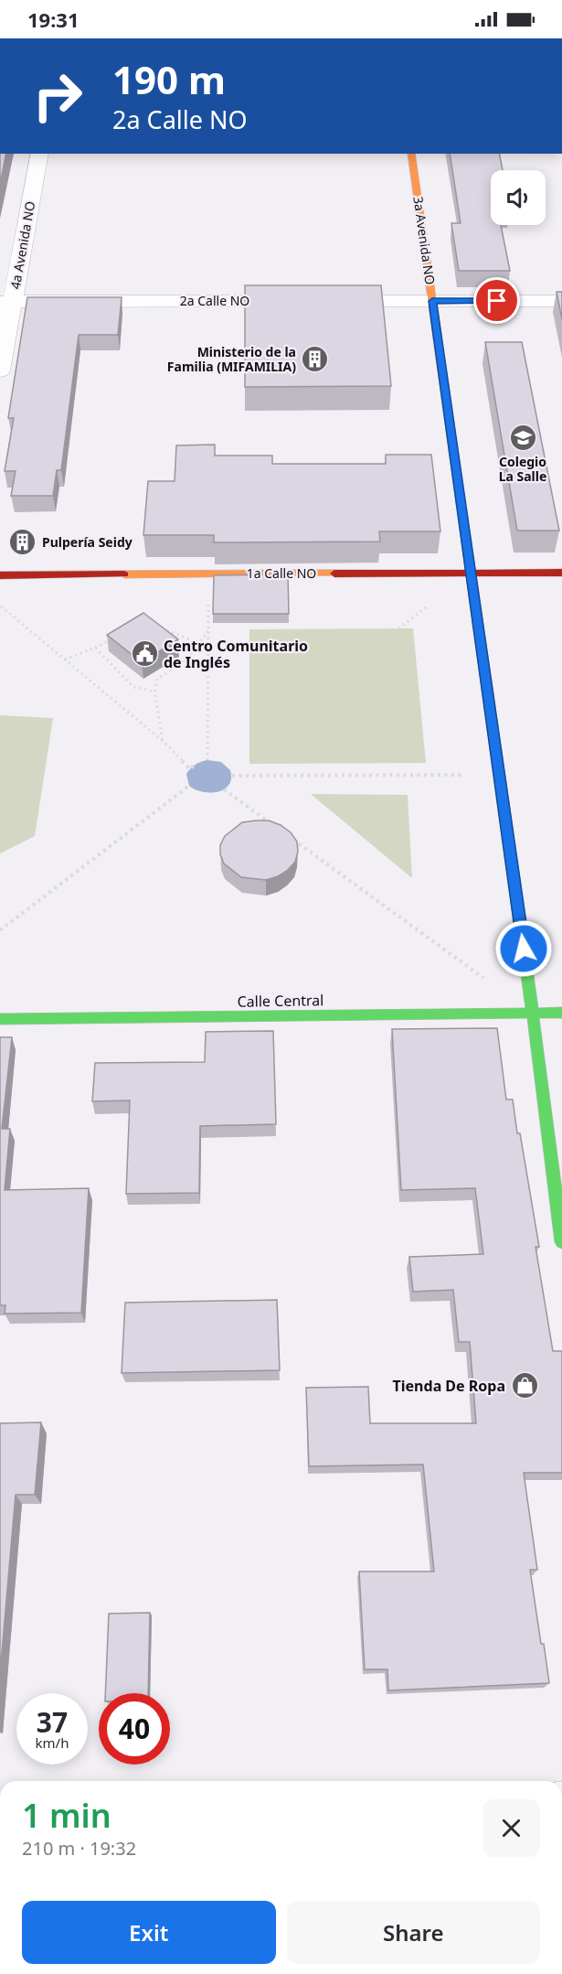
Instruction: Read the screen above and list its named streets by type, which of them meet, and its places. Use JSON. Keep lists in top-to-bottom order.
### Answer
{
  "streets": {
    "main road": ["3a Avenida NO", "1a Calle NO", "Calle Central"],
    "street": ["4a Avenida NO", "2a Calle NO"]
  },
  "crossings": [
    ["3a Avenida NO", "1a Calle NO"],
    ["3a Avenida NO", "Calle Central"],
    ["4a Avenida NO", "2a Calle NO"]
  ],
  "places": {
    "building": ["Ministerio de la Familia (MIFAMILIA)", "Pulpería Seidy"],
    "school or university": ["Colegio La Salle"],
    "public building": ["Centro Comunitario de Inglés"],
    "shop": ["Tienda De Ropa"]
  },
  "page": {
    "status": "19:31",
    "turn": ["190 m", "2a Calle NO"],
    "speed": "37 km/h",
    "limit": "40",
    "heading": ["1 min", "210 m · 19:32"],
    "buttons": ["Exit", "Share"]
  }
}
